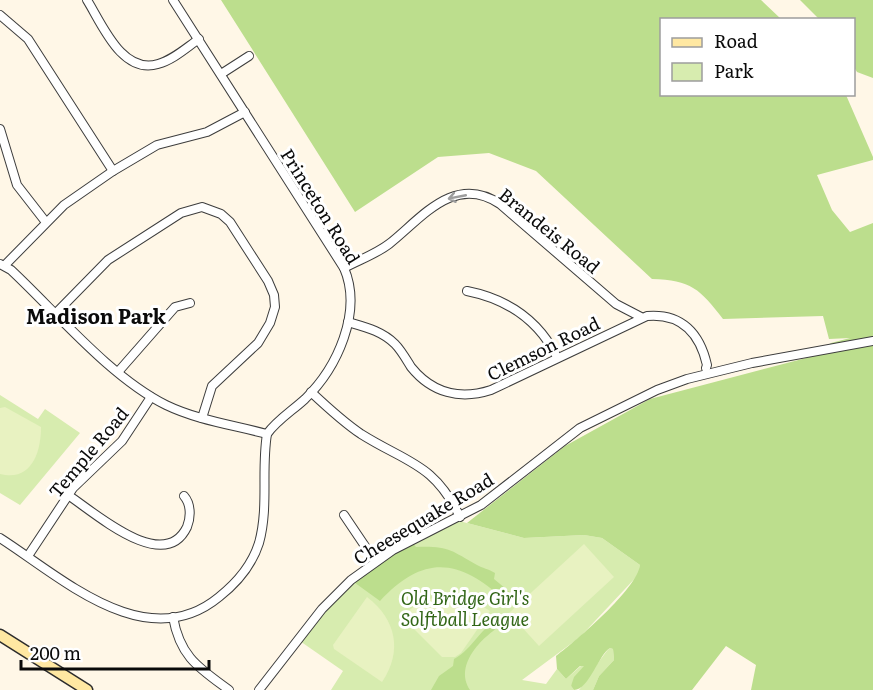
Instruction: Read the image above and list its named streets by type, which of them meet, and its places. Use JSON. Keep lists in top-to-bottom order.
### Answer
{
  "streets": {
    "street": [
      "Princeton Road",
      "Brandeis Road",
      "Clemson Road",
      "Temple Road",
      "Cheesequake Road"
    ]
  },
  "crossings": [
    ["Princeton Road", "Brandeis Road"],
    ["Princeton Road", "Clemson Road"],
    ["Brandeis Road", "Clemson Road"]
  ],
  "one_way": ["Brandeis Road"],
  "districts": ["Madison Park"],
  "parks": ["Old Bridge Girl's Solftball League"],
  "legend": ["Road", "Park"],
  "scale_bar": "200 m"
}
